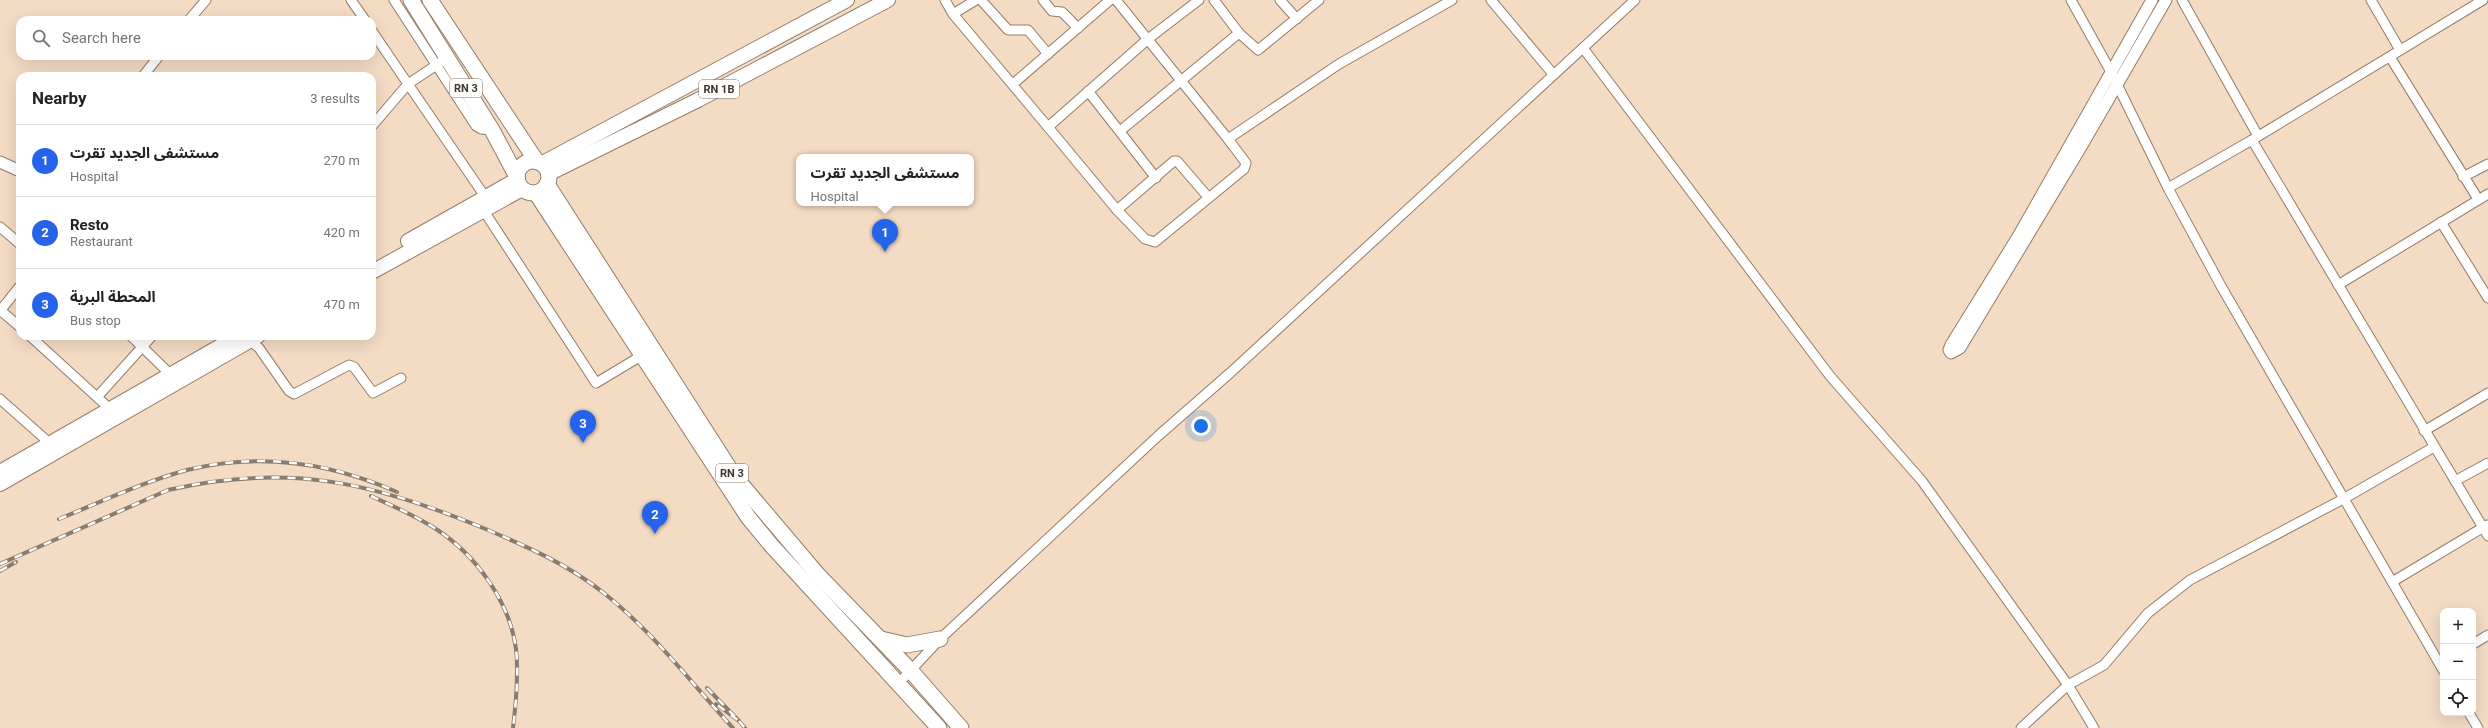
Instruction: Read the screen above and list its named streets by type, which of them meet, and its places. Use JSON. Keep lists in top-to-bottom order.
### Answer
{
  "streets": {
    "highway": ["RN 3"],
    "main road": ["RN 1B"]
  },
  "crossings": [
    ["RN 3", "RN 1B"]
  ],
  "page": {
    "search": "Search here",
    "heading": ["Nearby", "3 results"],
    "list": [
      {
        "mark": "1",
        "name": "مستشفى الجديد تقرت",
        "note": "Hospital",
        "value": "270 m"
      },
      {
        "mark": "2",
        "name": "Resto",
        "note": "Restaurant",
        "value": "420 m"
      },
      {
        "mark": "3",
        "name": "المحطة البرية",
        "note": "Bus stop",
        "value": "470 m"
      }
    ],
    "popup": ["مستشفى الجديد تقرت", "Hospital"],
    "pins": ["1", "3", "2"],
    "map_buttons": ["+", "−"]
  }
}
